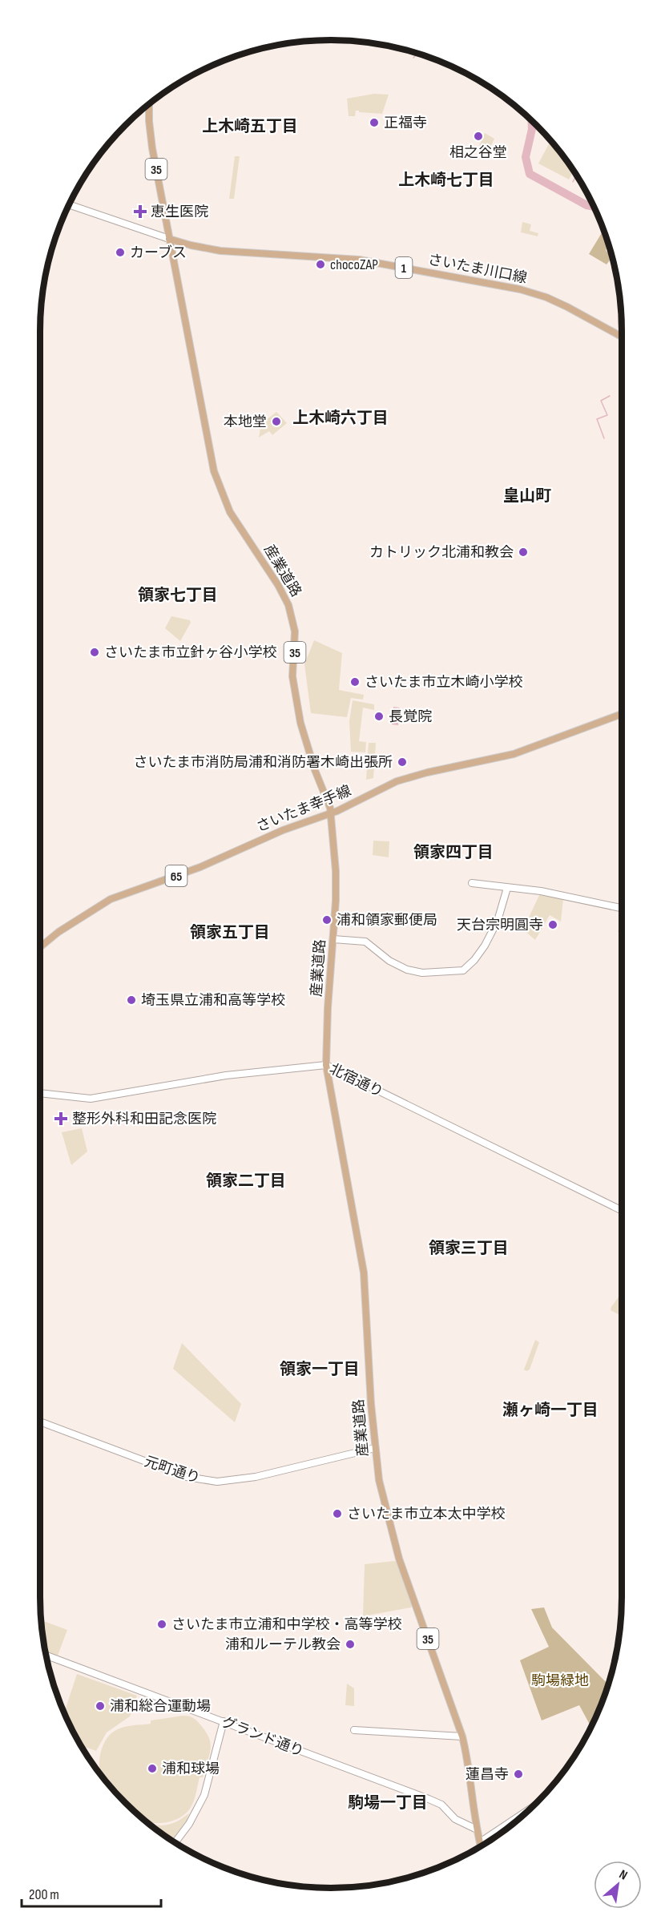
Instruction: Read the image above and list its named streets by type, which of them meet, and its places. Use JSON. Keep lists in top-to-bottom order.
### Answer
{
  "streets": {
    "main road": [
      "35",
      "1",
      "さいたま川口線",
      "産業道路",
      "さいたま幸手線",
      "65"
    ],
    "street": ["北宿通り", "元町通り", "グランド通り"]
  },
  "crossings": [
    ["さいたま川口線", "産業道路"],
    ["産業道路", "さいたま幸手線"],
    ["産業道路", "北宿通り"],
    ["産業道路", "元町通り"],
    ["産業道路", "グランド通り"]
  ],
  "districts": [
    "上木崎五丁目",
    "上木崎七丁目",
    "上木崎六丁目",
    "皇山町",
    "領家七丁目",
    "領家四丁目",
    "領家五丁目",
    "領家二丁目",
    "領家三丁目",
    "領家一丁目",
    "瀬ヶ崎一丁目",
    "駒場一丁目"
  ],
  "parks": ["駒場緑地"],
  "places": {
    "other": [
      "正福寺",
      "相之谷堂",
      "カーブス",
      "chocoZAP",
      "本地堂",
      "カトリック北浦和教会",
      "さいたま市立針ヶ谷小学校",
      "さいたま市立木崎小学校",
      "長覚院",
      "さいたま市消防局浦和消防署木崎出張所",
      "浦和領家郵便局",
      "天台宗明圓寺",
      "埼玉県立浦和高等学校",
      "さいたま市立本太中学校",
      "さいたま市立浦和中学校・高等学校",
      "浦和ルーテル教会",
      "浦和総合運動場",
      "浦和球場",
      "蓮昌寺"
    ],
    "health": ["恵生医院", "整形外科和田記念医院"]
  },
  "scale_bar": "200 m",
  "north": "top right"
}
